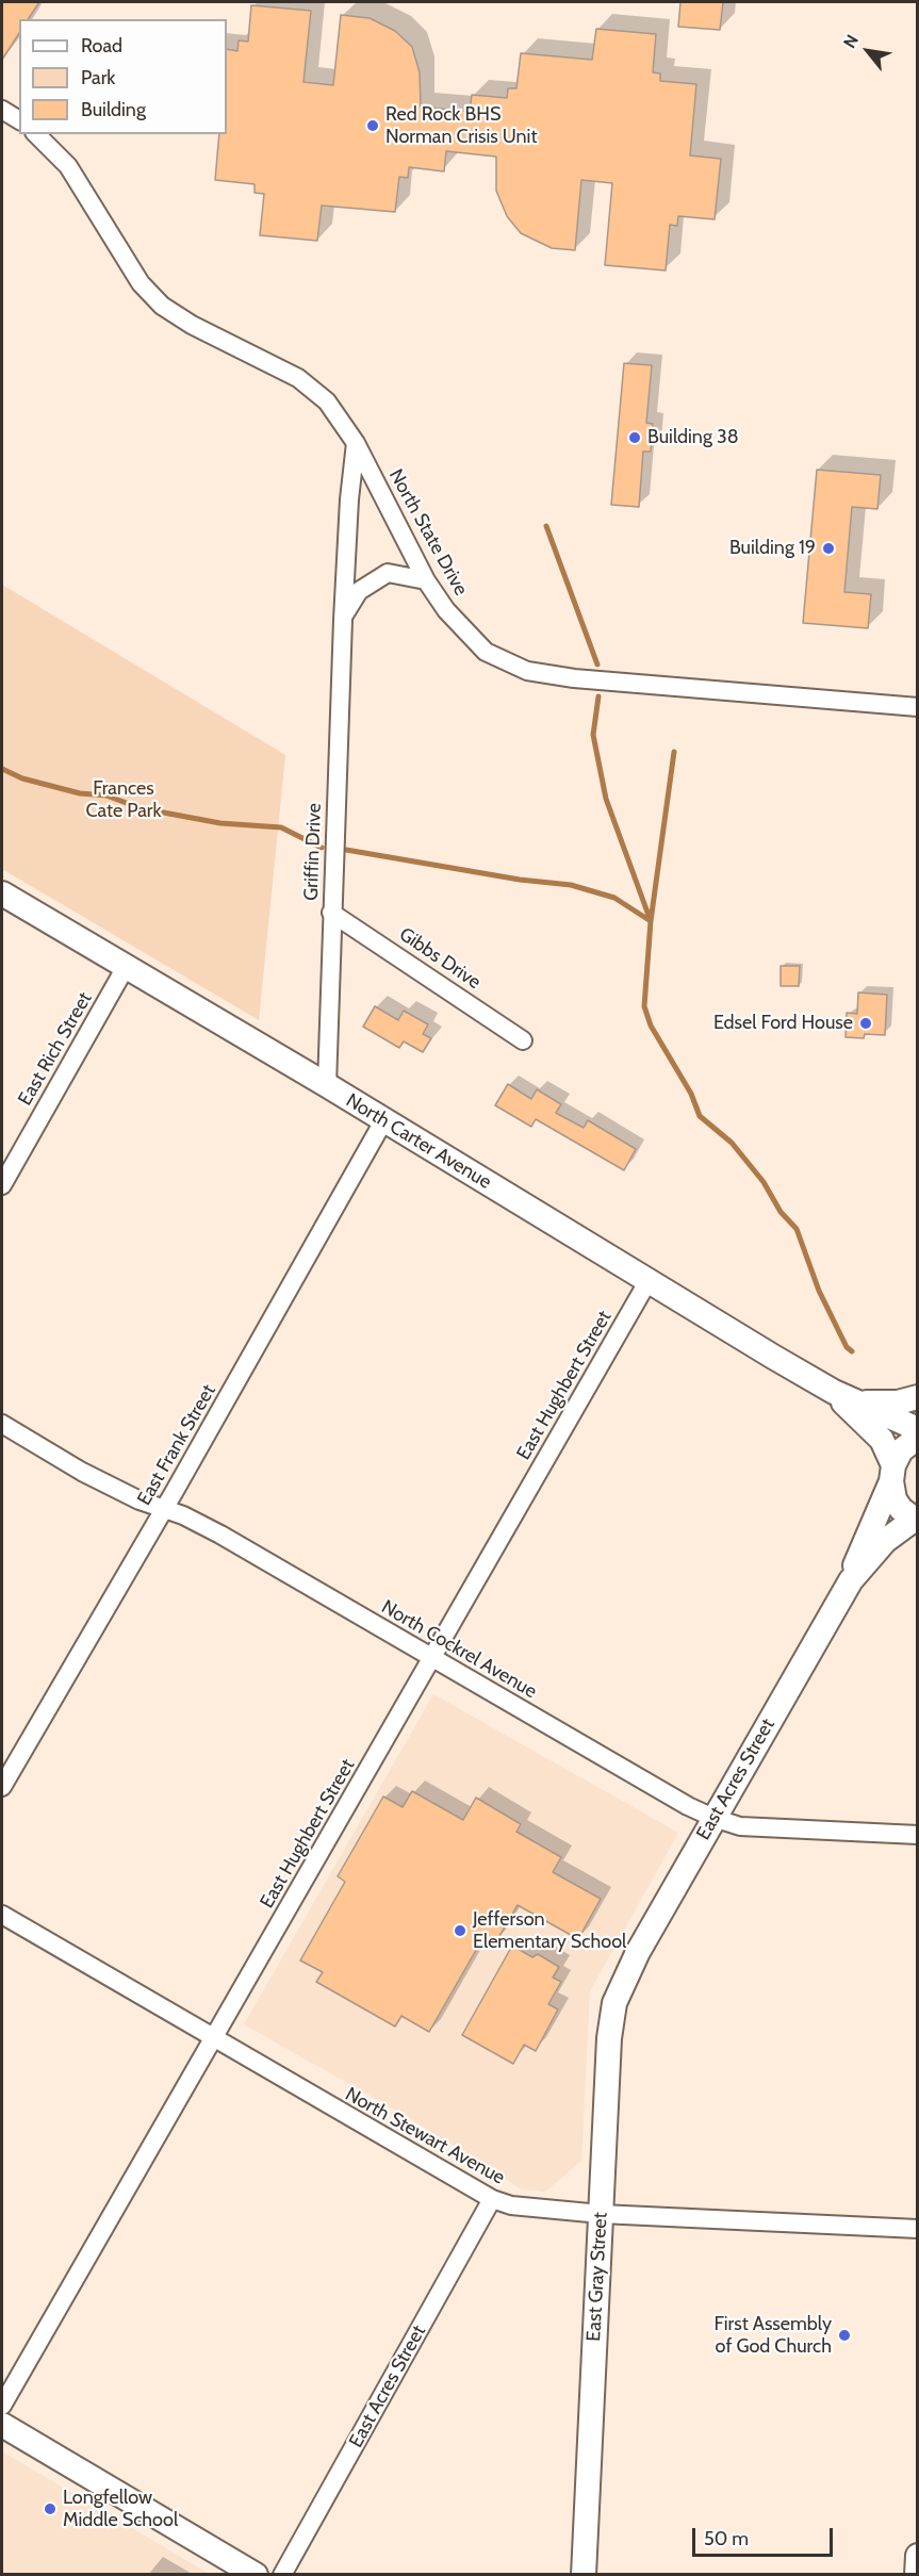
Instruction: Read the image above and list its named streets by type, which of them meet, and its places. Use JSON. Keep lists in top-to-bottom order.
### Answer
{
  "streets": {
    "street": [
      "North State Drive",
      "Griffin Drive",
      "Gibbs Drive",
      "East Rich Street",
      "North Carter Avenue",
      "East Hughbert Street",
      "East Frank Street",
      "North Cockrel Avenue",
      "East Acres Street",
      "North Stewart Avenue",
      "East Gray Street"
    ]
  },
  "crossings": [
    ["North State Drive", "Griffin Drive"],
    ["Griffin Drive", "Gibbs Drive"],
    ["Griffin Drive", "North Carter Avenue"],
    ["East Rich Street", "North Carter Avenue"],
    ["North Carter Avenue", "East Hughbert Street"],
    ["North Carter Avenue", "East Frank Street"],
    ["North Carter Avenue", "East Acres Street"],
    ["East Hughbert Street", "North Cockrel Avenue"],
    ["East Hughbert Street", "North Stewart Avenue"],
    ["East Frank Street", "North Cockrel Avenue"],
    ["North Cockrel Avenue", "East Acres Street"],
    ["East Acres Street", "North Stewart Avenue"],
    ["East Acres Street", "East Gray Street"],
    ["North Stewart Avenue", "East Gray Street"]
  ],
  "parks": ["Frances Cate Park"],
  "places": [
    "Red Rock BHS Norman Crisis Unit",
    "Building 38",
    "Building 19",
    "Edsel Ford House",
    "Jefferson Elementary School",
    "First Assembly of God Church",
    "Longfellow Middle School"
  ],
  "legend": ["Road", "Park", "Building"],
  "scale_bar": "50 m",
  "north": "top left"
}
